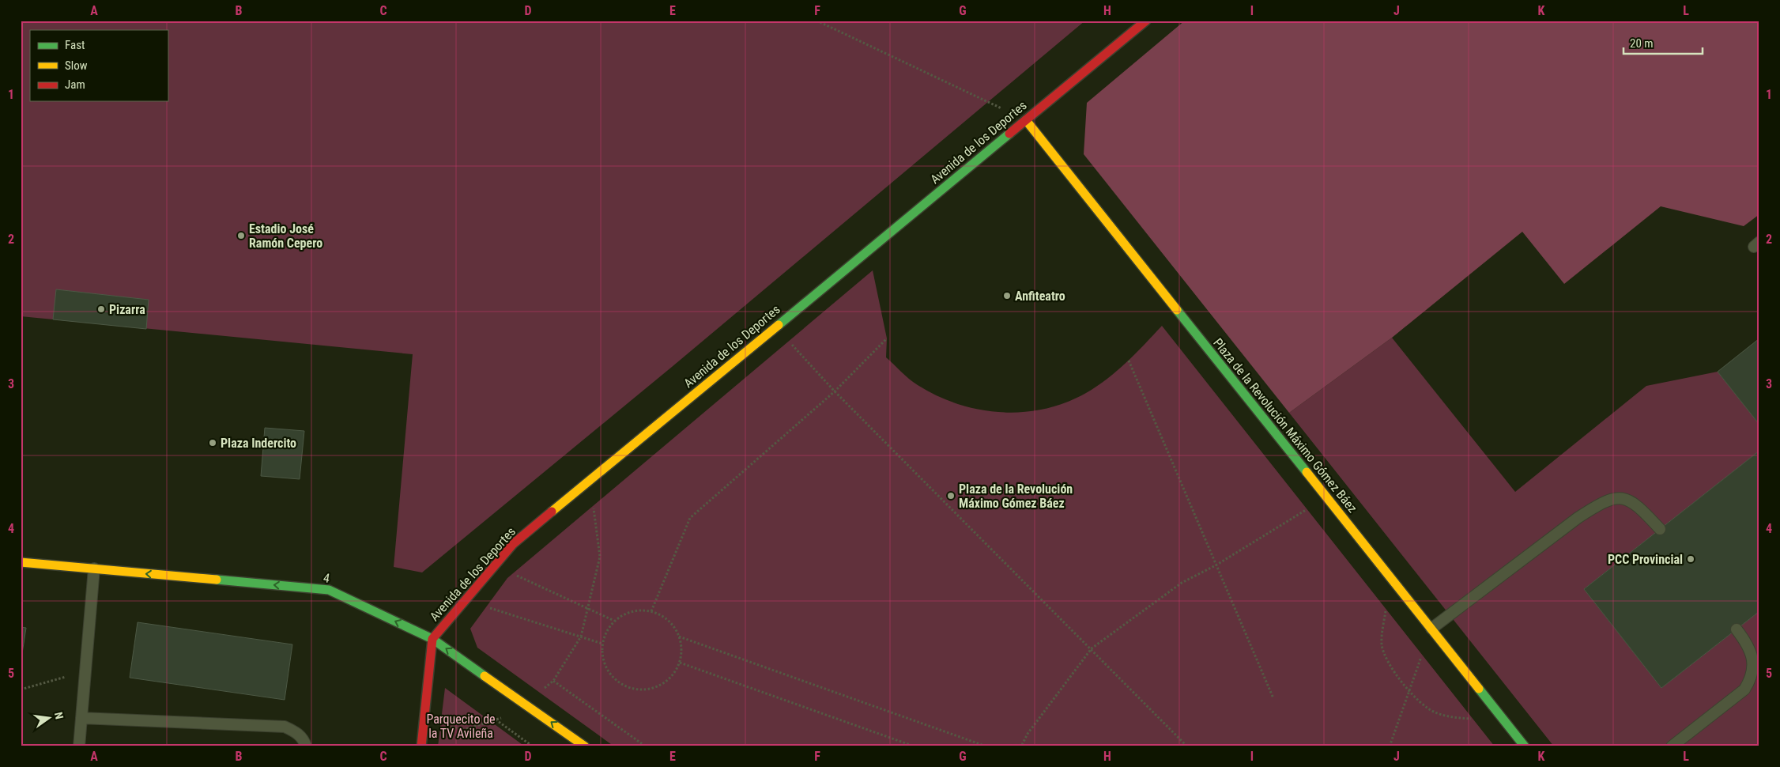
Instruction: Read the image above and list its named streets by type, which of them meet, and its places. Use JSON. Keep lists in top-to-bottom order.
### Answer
{
  "streets": {
    "street": ["Avenida de los Deportes", "Plaza de la Revolución Máximo Gómez Báez", "4"]
  },
  "crossings": [
    ["Avenida de los Deportes", "Plaza de la Revolución Máximo Gómez Báez"],
    ["Avenida de los Deportes", "4"]
  ],
  "one_way": ["4"],
  "parks": ["Parquecito de la TV Avileña"],
  "places": [
    "Estadio José Ramón Cepero",
    "Anfiteatro",
    "Pizarra",
    "Plaza Indercito",
    "Plaza de la Revolución Máximo Gómez Báez",
    "PCC Provincial"
  ],
  "legend": ["Fast", "Slow", "Jam"],
  "scale_bar": "20 m",
  "north": "right",
  "grid": {
    "columns": [
      "A",
      "B",
      "C",
      "D",
      "E",
      "F",
      "G",
      "H",
      "I",
      "J",
      "K",
      "L"
    ],
    "rows": [
      "1",
      "2",
      "3",
      "4",
      "5"
    ]
  }
}
